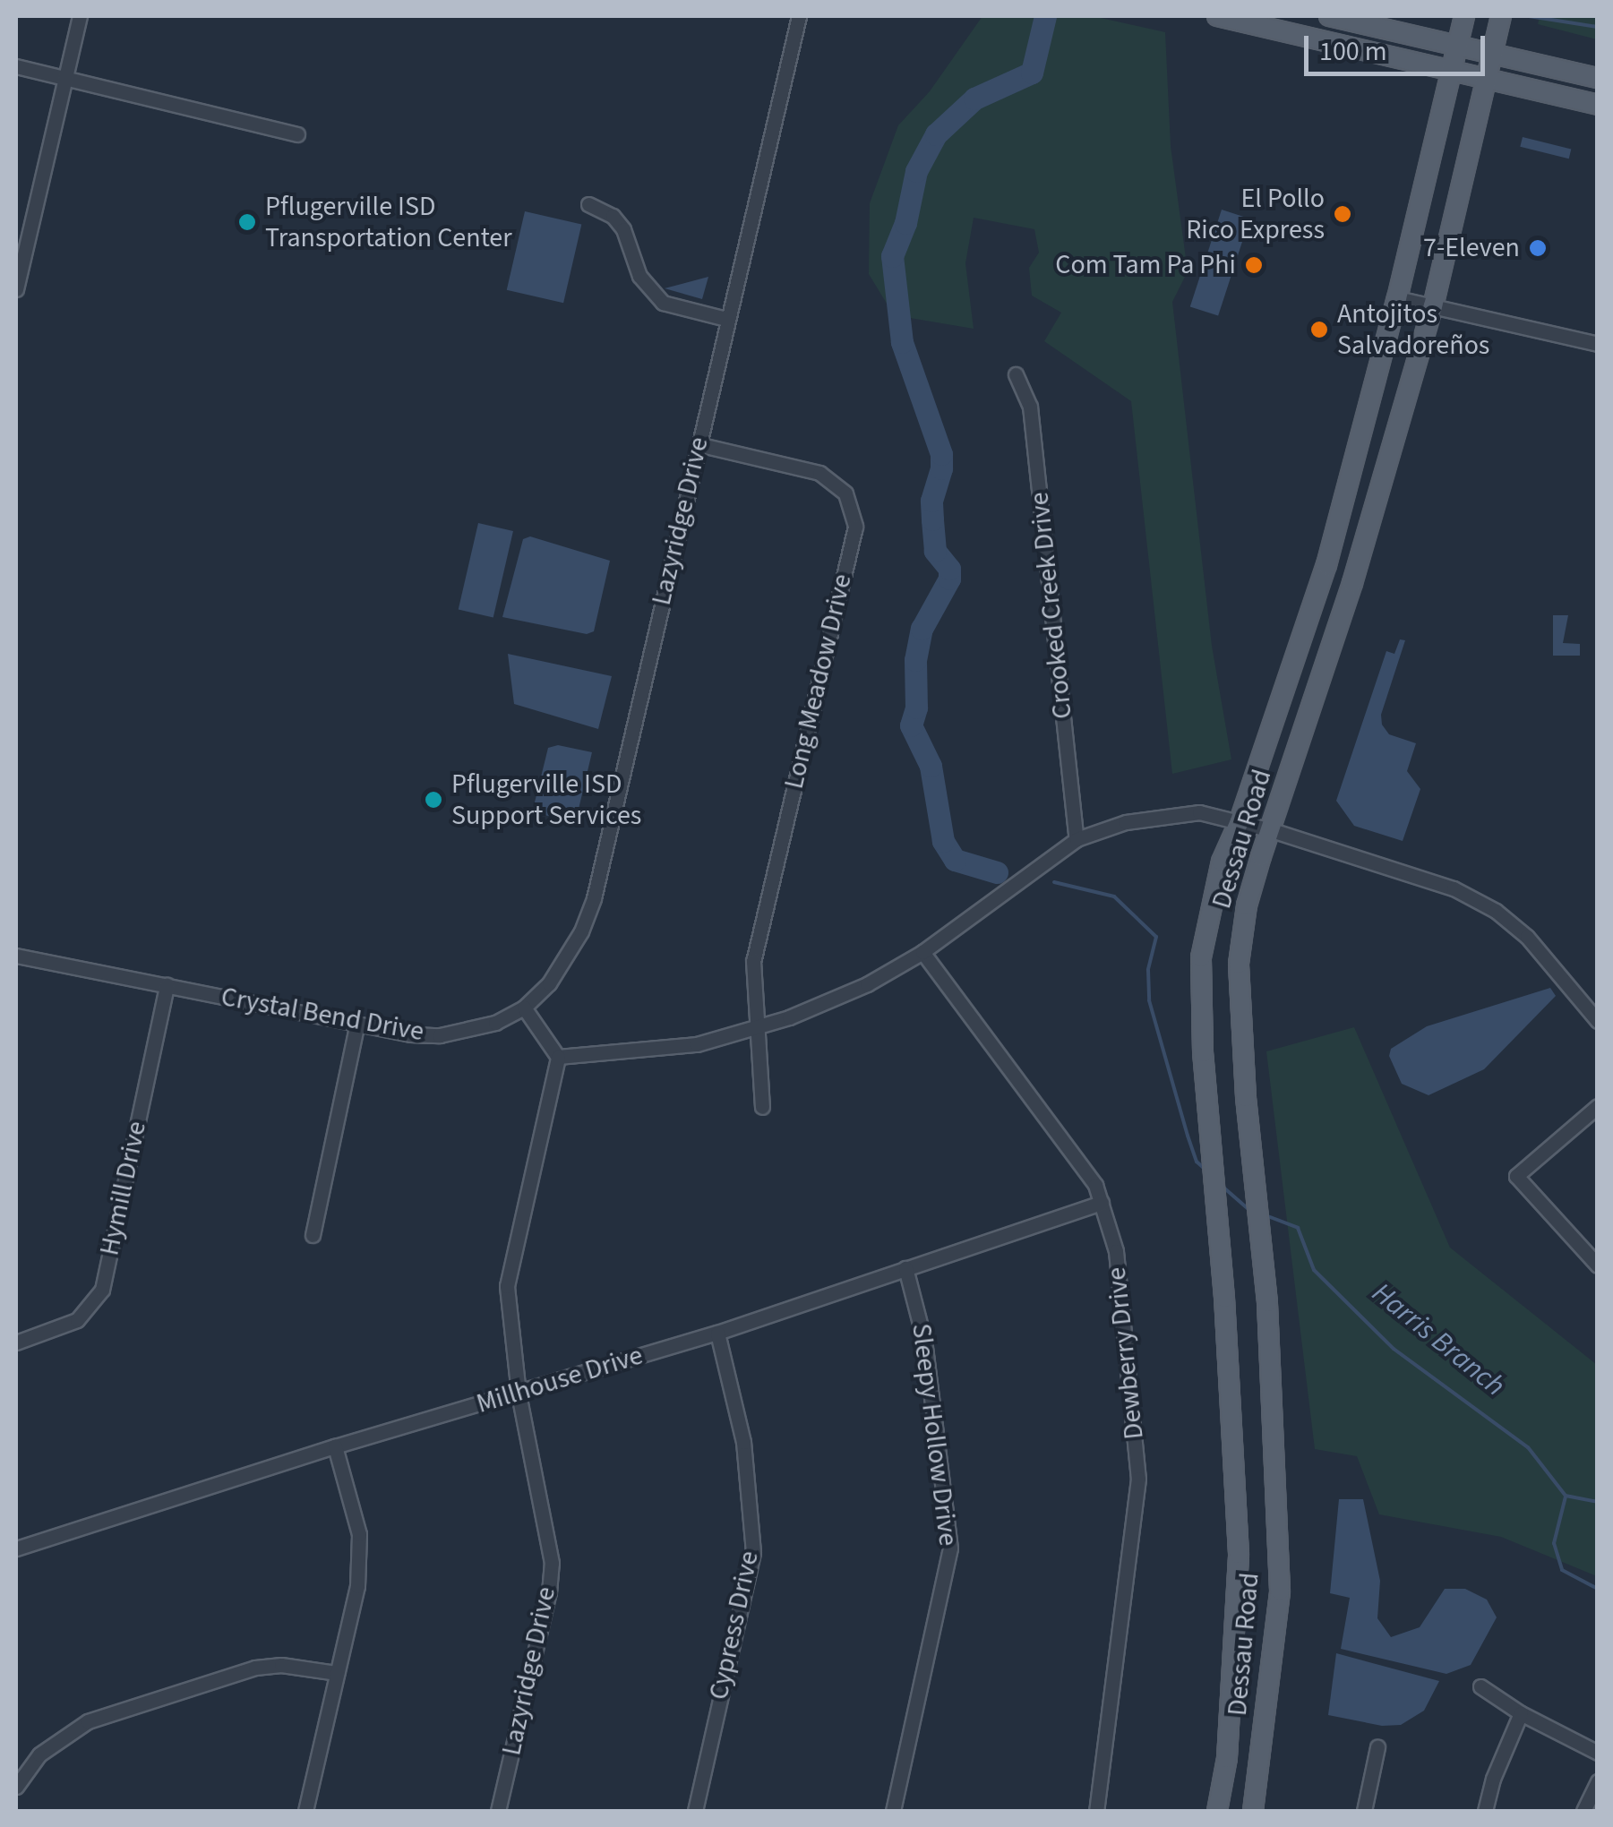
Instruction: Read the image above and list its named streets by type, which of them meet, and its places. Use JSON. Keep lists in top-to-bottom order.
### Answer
{
  "streets": {
    "main road": ["Dessau Road"],
    "street": [
      "Lazyridge Drive",
      "Crooked Creek Drive",
      "Long Meadow Drive",
      "Crystal Bend Drive",
      "Hymill Drive",
      "Dewberry Drive",
      "Millhouse Drive",
      "Sleepy Hollow Drive",
      "Cypress Drive"
    ]
  },
  "crossings": [
    ["Lazyridge Drive", "Long Meadow Drive"],
    ["Lazyridge Drive", "Crystal Bend Drive"],
    ["Lazyridge Drive", "Millhouse Drive"],
    ["Crystal Bend Drive", "Hymill Drive"],
    ["Dewberry Drive", "Millhouse Drive"],
    ["Millhouse Drive", "Sleepy Hollow Drive"],
    ["Millhouse Drive", "Cypress Drive"]
  ],
  "water": ["Harris Branch"],
  "places": [
    "El Pollo Rico Express",
    "Pflugerville ISD Transportation Center",
    "7-Eleven",
    "Com Tam Pa Phi",
    "Antojitos Salvadoreños",
    "Pflugerville ISD Support Services"
  ],
  "scale_bar": "100 m"
}
